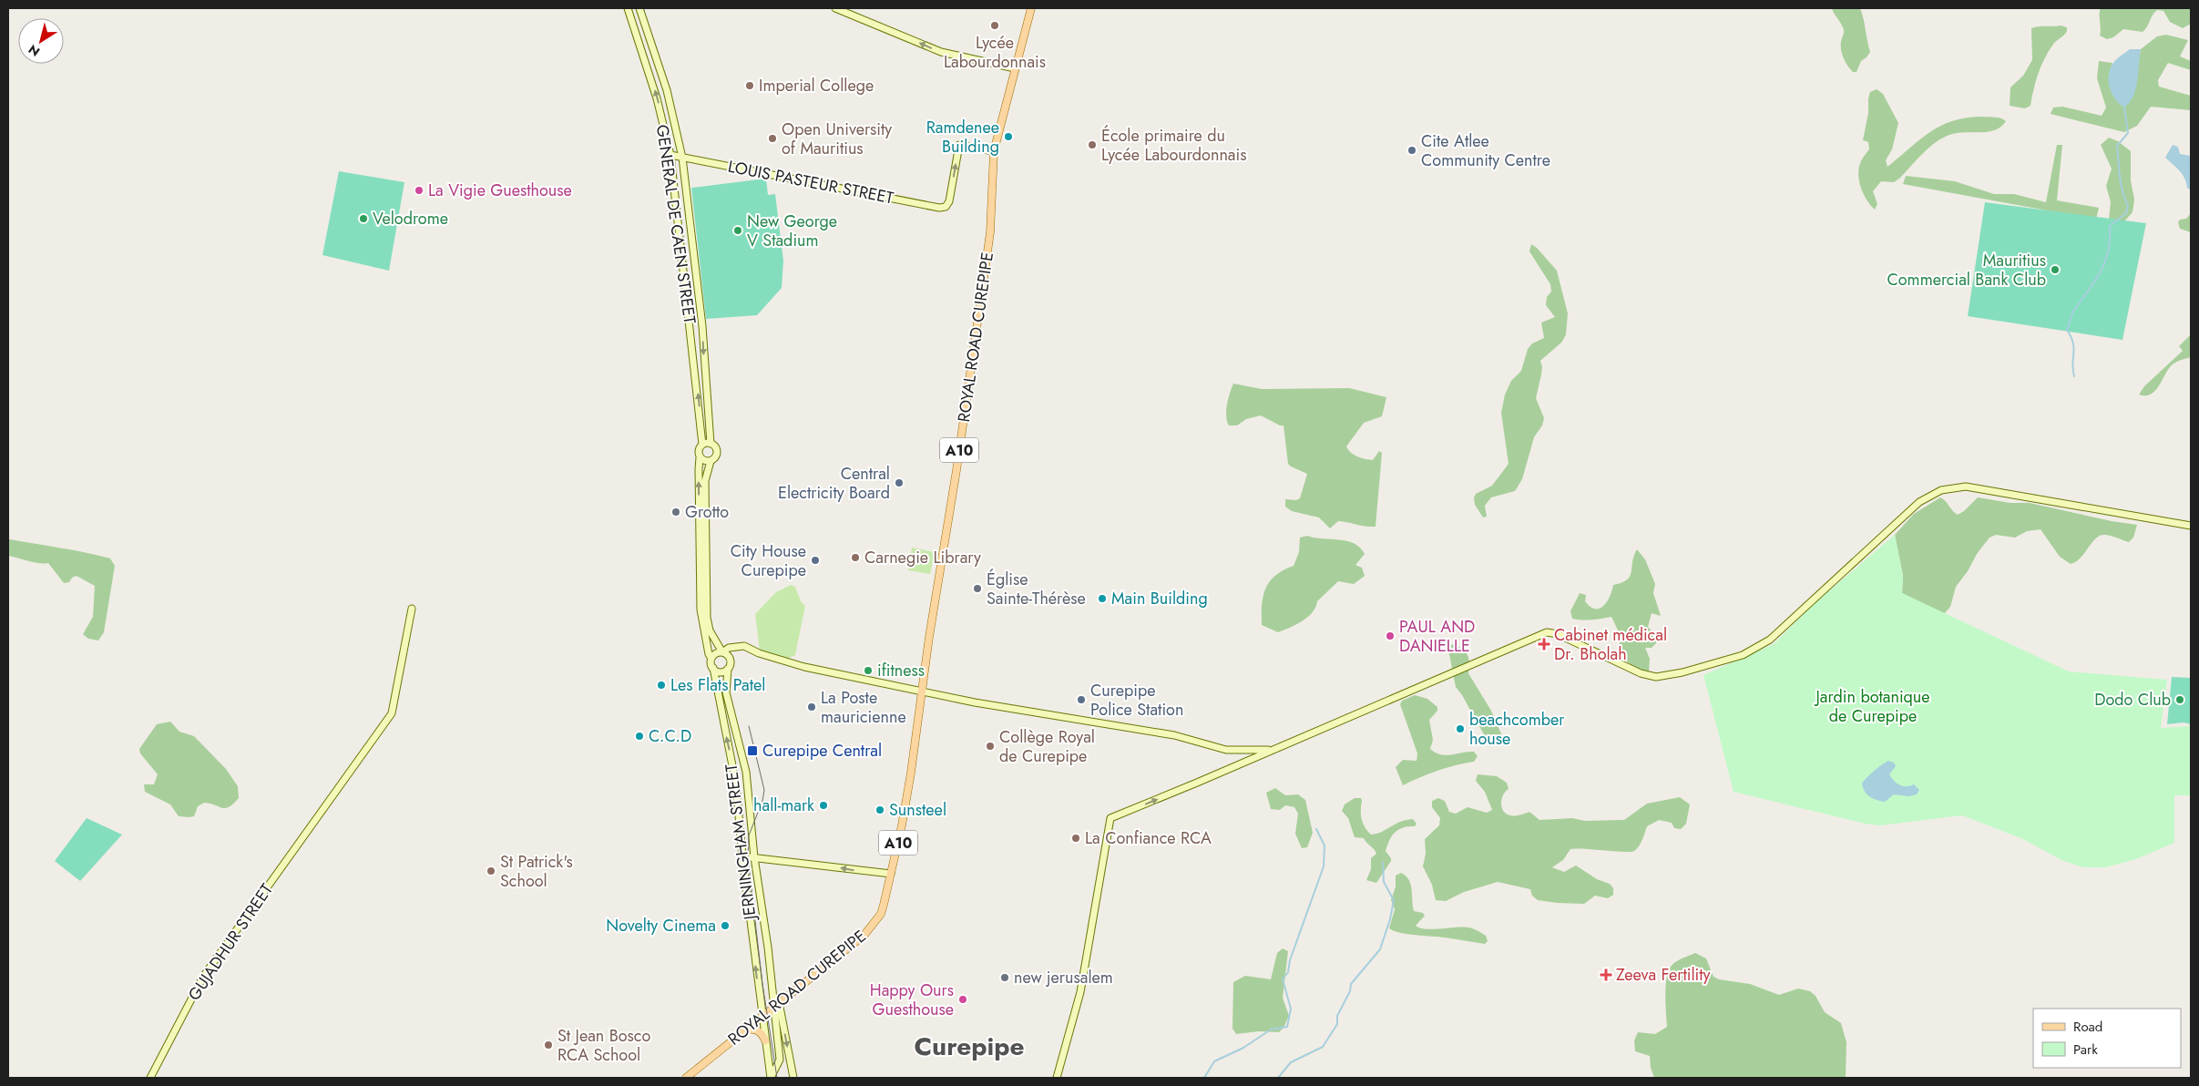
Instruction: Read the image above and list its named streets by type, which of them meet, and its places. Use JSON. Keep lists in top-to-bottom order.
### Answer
{
  "streets": {
    "main road": ["ROYAL ROAD CUREPIPE", "A10"],
    "street": [
      "LOUIS PASTEUR STREET",
      "GENERAL DE CAEN STREET",
      "JERNINGHAM STREET",
      "GUJADHUR STREET"
    ]
  },
  "crossings": [
    ["LOUIS PASTEUR STREET", "GENERAL DE CAEN STREET"],
    ["LOUIS PASTEUR STREET", "ROYAL ROAD CUREPIPE"],
    ["LOUIS PASTEUR STREET", "A10"],
    ["ROYAL ROAD CUREPIPE", "A10"],
    ["ROYAL ROAD CUREPIPE", "JERNINGHAM STREET"]
  ],
  "one_way": ["LOUIS PASTEUR STREET"],
  "districts": ["Curepipe"],
  "parks": ["Jardin botanique de Curepipe"],
  "places": {
    "other": [
      "Lycée Labourdonnais",
      "Imperial College",
      "Ramdenee Building",
      "Open University of Mauritius",
      "École primaire du Lycée Labourdonnais",
      "Cite Atlee Community Centre",
      "La Vigie Guesthouse",
      "Velodrome",
      "New George V Stadium",
      "Mauritius Commercial Bank Club",
      "Central Electricity Board",
      "Grotto",
      "Carnegie Library",
      "City House Curepipe",
      "Église Sainte-Thérèse",
      "Main Building",
      "PAUL AND DANIELLE",
      "ifitness",
      "Les Flats Patel",
      "Curepipe Police Station",
      "Dodo Club",
      "La Poste mauricienne",
      "beachcomber house",
      "C.C.D",
      "Collège Royal de Curepipe",
      "hall-mark",
      "Sunsteel",
      "La Confiance RCA",
      "St Patrick's School",
      "Novelty Cinema",
      "new jerusalem",
      "Happy Ours Guesthouse",
      "St Jean Bosco RCA School"
    ],
    "health": ["Cabinet médical Dr. Bholah", "Zeeva Fertility"],
    "transit": ["Curepipe Central"]
  },
  "legend": ["Road", "Park"],
  "north": "bottom left"
}
